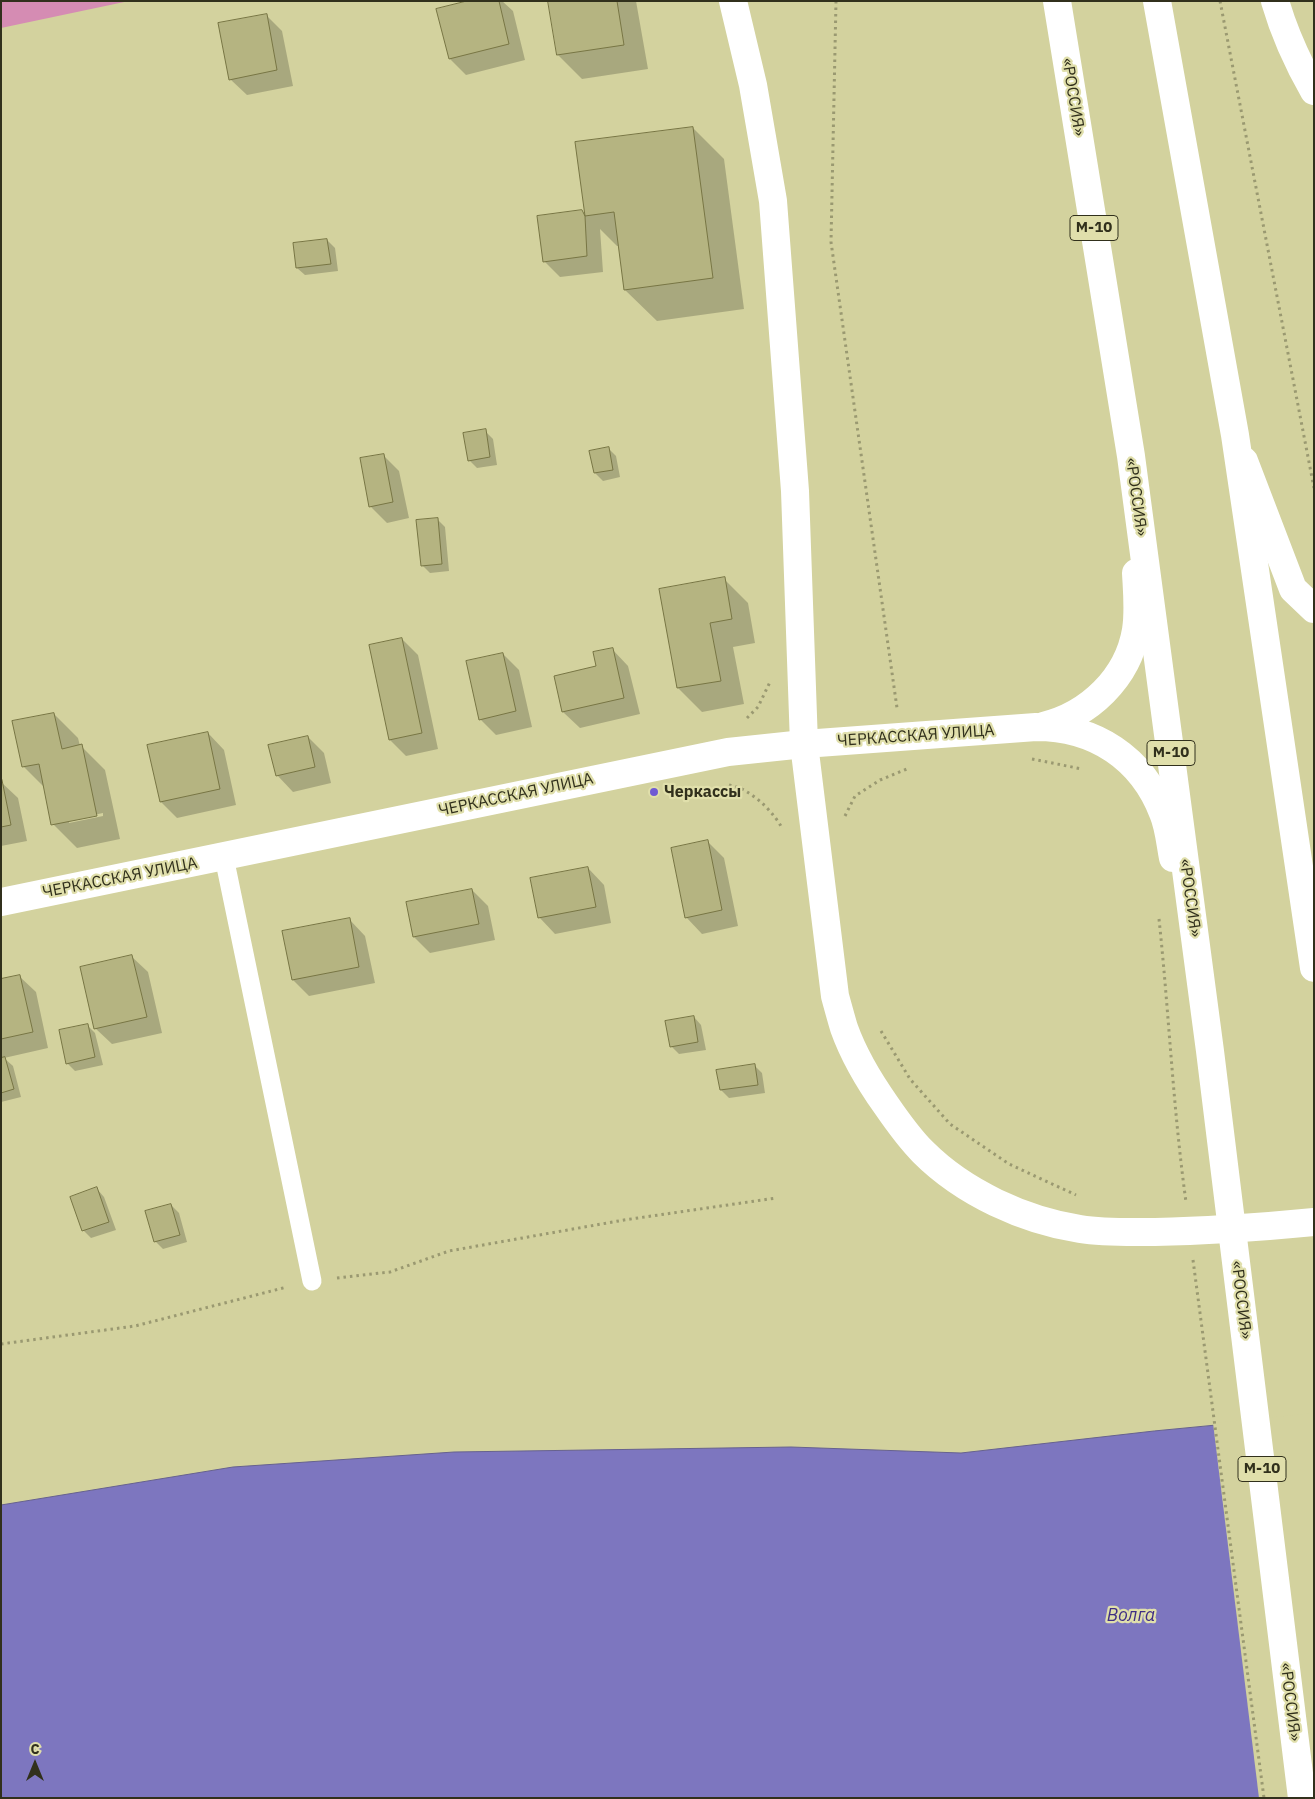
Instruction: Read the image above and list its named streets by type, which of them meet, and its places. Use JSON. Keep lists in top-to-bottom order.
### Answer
{
  "streets": {
    "main road": ["«РОССИЯ»", "М-10", "ЧЕРКАССКАЯ УЛИЦА"]
  },
  "crossings": [
    ["«РОССИЯ»", "ЧЕРКАССКАЯ УЛИЦА"]
  ],
  "water": ["Волга"],
  "places": ["Черкассы"],
  "north": "top"
}
